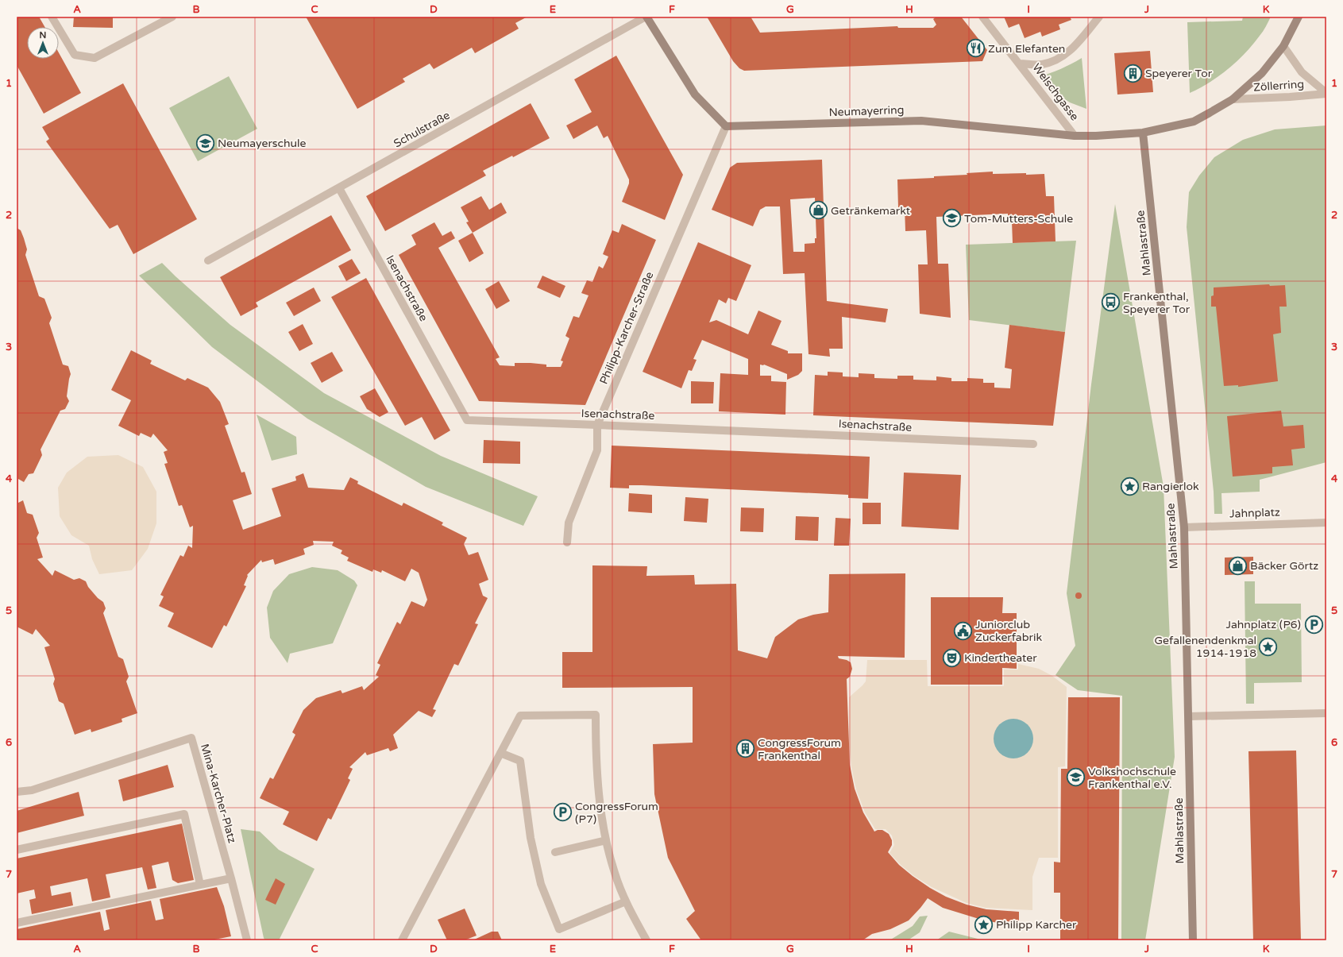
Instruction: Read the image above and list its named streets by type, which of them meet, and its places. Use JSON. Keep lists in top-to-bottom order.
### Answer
{
  "streets": {
    "main road": ["Neumayerring", "Mahlastraße"],
    "street": [
      "Zöllerring",
      "Welschgasse",
      "Schulstraße",
      "Isenachstraße",
      "Philipp-Karcher-Straße",
      "Jahnplatz",
      "Mina-Karcher-Platz"
    ]
  },
  "crossings": [
    ["Zöllerring", "Neumayerring"],
    ["Welschgasse", "Neumayerring"],
    ["Neumayerring", "Mahlastraße"],
    ["Neumayerring", "Philipp-Karcher-Straße"],
    ["Schulstraße", "Isenachstraße"],
    ["Mahlastraße", "Jahnplatz"],
    ["Isenachstraße", "Philipp-Karcher-Straße"]
  ],
  "places": {
    "restaurant": ["Zum Elefanten"],
    "building": ["Speyerer Tor", "CongressForum Frankenthal"],
    "school or university": ["Neumayerschule", "Tom-Mutters-Schule", "Volkshochschule Frankenthal e.V."],
    "shop": ["Getränkemarkt", "Bäcker Görtz"],
    "bus stop": ["Frankenthal, Speyerer Tor"],
    "place": ["Rangierlok", "Gefallenendenkmal 1914-1918", "Philipp Karcher"],
    "parking": ["Jahnplatz (P6)", "CongressForum (P7)"],
    "public building": ["Juniorclub Zuckerfabrik"],
    "theatre": ["Kindertheater"]
  },
  "north": "top",
  "grid": {
    "columns": [
      "A",
      "B",
      "C",
      "D",
      "E",
      "F",
      "G",
      "H",
      "I",
      "J",
      "K"
    ],
    "rows": [
      "1",
      "2",
      "3",
      "4",
      "5",
      "6",
      "7"
    ]
  }
}
